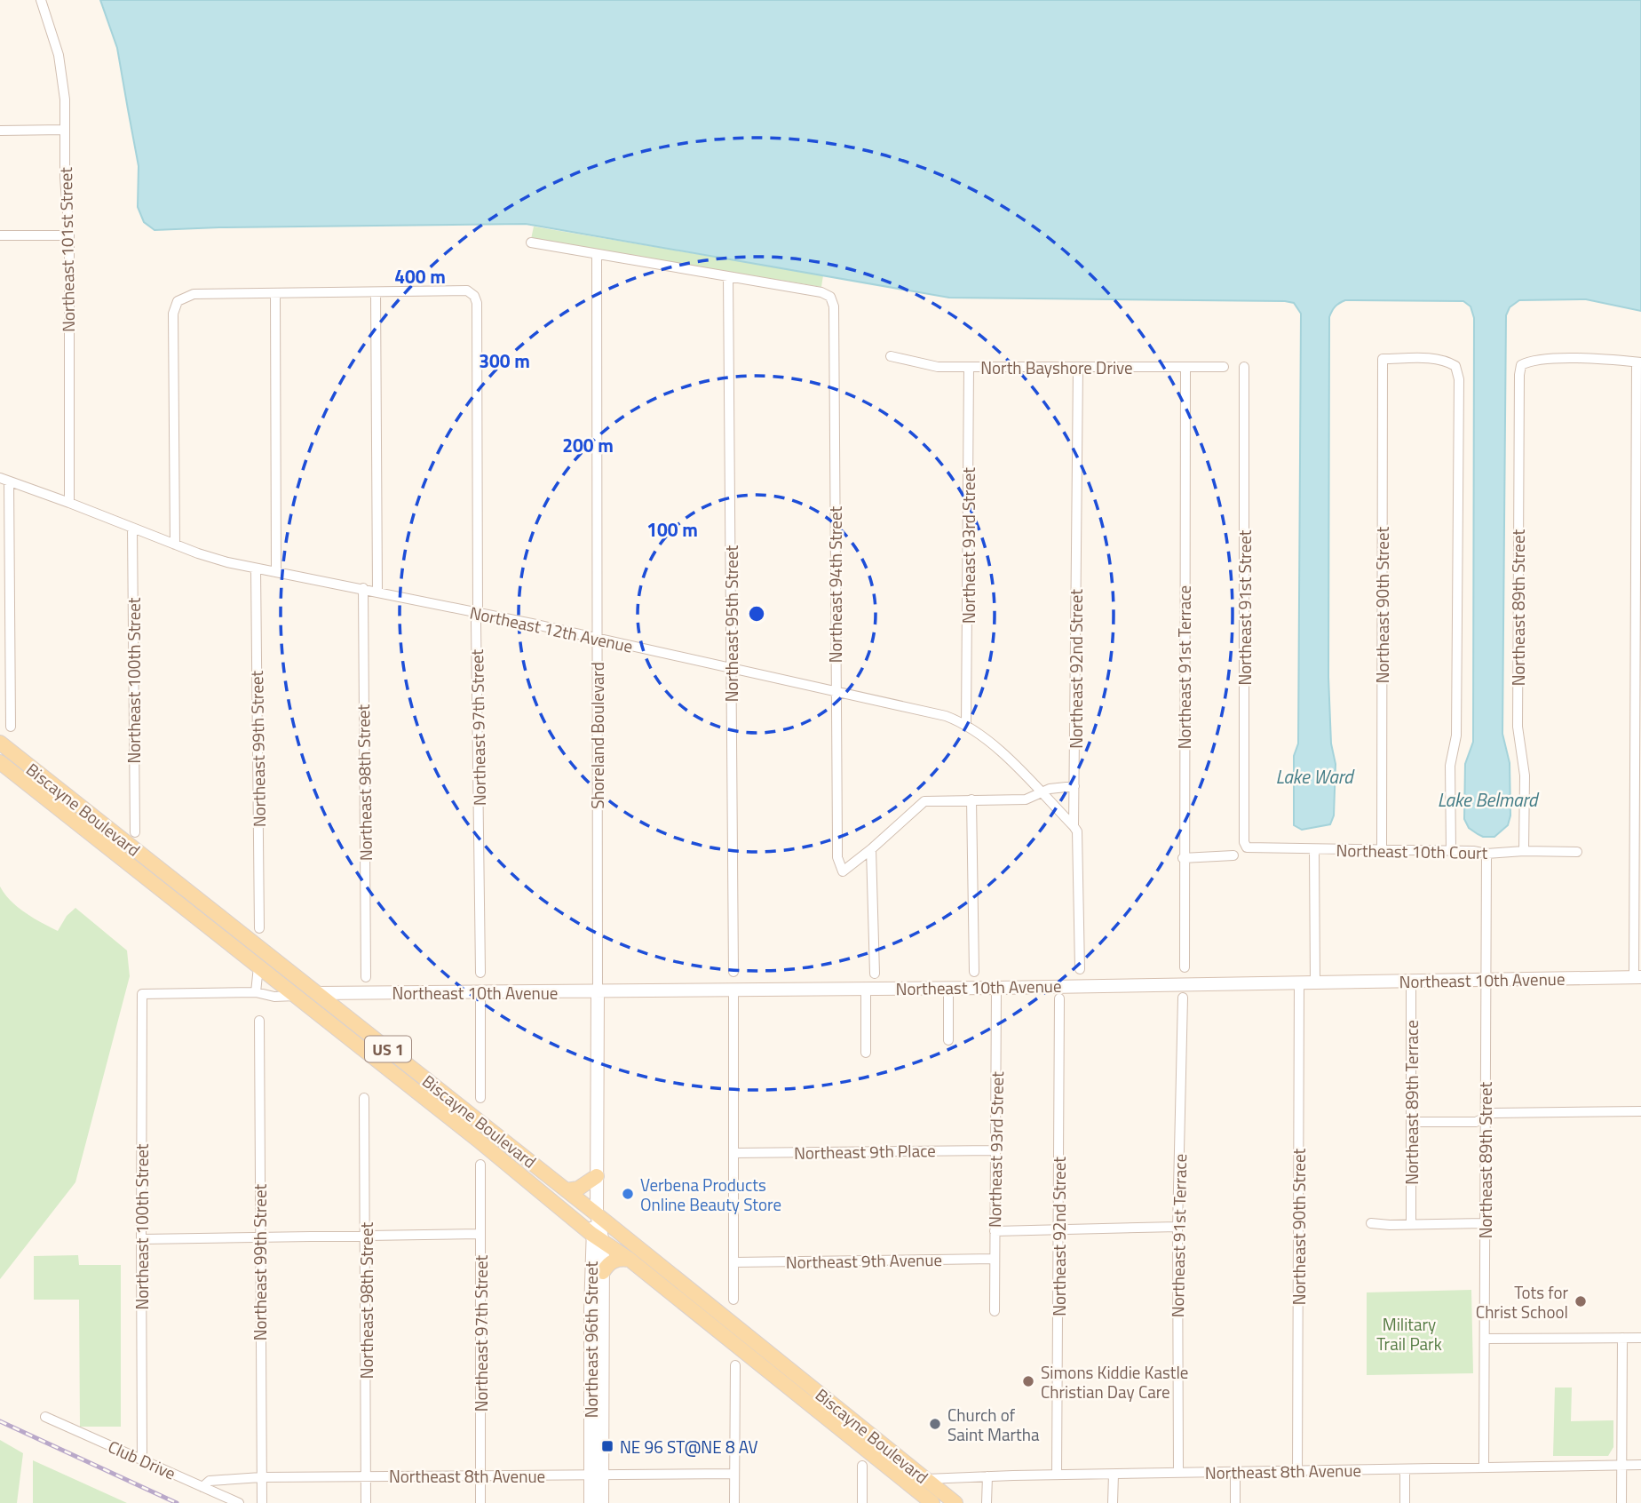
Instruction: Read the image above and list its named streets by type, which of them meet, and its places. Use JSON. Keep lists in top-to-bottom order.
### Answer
{
  "streets": {
    "main road": ["Biscayne Boulevard", "US 1"],
    "street": [
      "Northeast 101st Street",
      "North Bayshore Drive",
      "Northeast 93rd Street",
      "Northeast 94th Street",
      "Northeast 90th Street",
      "Northeast 91st Street",
      "Northeast 89th Street",
      "Northeast 95th Street",
      "Northeast 12th Avenue",
      "Northeast 91st Terrace",
      "Northeast 92nd Street",
      "Northeast 100th Street",
      "Northeast 97th Street",
      "Shoreland Boulevard",
      "Northeast 99th Street",
      "Northeast 98th Street",
      "Northeast 10th Court",
      "Northeast 10th Avenue",
      "Northeast 89th Terrace",
      "Northeast 9th Place",
      "Northeast 9th Avenue",
      "Northeast 96th Street",
      "Club Drive",
      "Northeast 8th Avenue"
    ]
  },
  "crossings": [
    ["Northeast 101st Street", "Northeast 12th Avenue"],
    ["North Bayshore Drive", "Northeast 93rd Street"],
    ["North Bayshore Drive", "Northeast 91st Terrace"],
    ["North Bayshore Drive", "Northeast 92nd Street"],
    ["Northeast 93rd Street", "Northeast 12th Avenue"],
    ["Northeast 93rd Street", "Northeast 10th Avenue"],
    ["Northeast 93rd Street", "Northeast 9th Place"],
    ["Northeast 93rd Street", "Northeast 9th Avenue"],
    ["Northeast 94th Street", "Northeast 95th Street"],
    ["Northeast 94th Street", "Northeast 12th Avenue"],
    ["Northeast 90th Street", "Northeast 10th Court"],
    ["Northeast 90th Street", "Northeast 10th Avenue"],
    ["Northeast 90th Street", "Northeast 8th Avenue"],
    ["Northeast 91st Street", "Northeast 10th Court"],
    ["Northeast 89th Street", "Northeast 10th Court"],
    ["Northeast 89th Street", "Northeast 10th Avenue"],
    ["Northeast 89th Street", "Northeast 8th Avenue"],
    ["Northeast 95th Street", "Northeast 12th Avenue"],
    ["Northeast 12th Avenue", "Northeast 92nd Street"],
    ["Northeast 12th Avenue", "Northeast 100th Street"],
    ["Northeast 12th Avenue", "Northeast 97th Street"],
    ["Northeast 12th Avenue", "Shoreland Boulevard"],
    ["Northeast 12th Avenue", "Northeast 99th Street"],
    ["Northeast 12th Avenue", "Northeast 98th Street"],
    ["Northeast 91st Terrace", "Northeast 8th Avenue"],
    ["Northeast 92nd Street", "Northeast 8th Avenue"],
    ["Northeast 100th Street", "Club Drive"],
    ["Northeast 97th Street", "Northeast 8th Avenue"],
    ["Shoreland Boulevard", "Northeast 10th Avenue"],
    ["Shoreland Boulevard", "Northeast 96th Street"],
    ["Northeast 99th Street", "Northeast 8th Avenue"],
    ["Northeast 98th Street", "Northeast 8th Avenue"],
    ["Biscayne Boulevard", "Northeast 10th Avenue"],
    ["Biscayne Boulevard", "Northeast 96th Street"],
    ["Biscayne Boulevard", "Northeast 8th Avenue"],
    ["Northeast 10th Avenue", "Northeast 89th Terrace"],
    ["Northeast 10th Avenue", "Northeast 96th Street"],
    ["Northeast 96th Street", "Northeast 8th Avenue"],
    ["Club Drive", "Northeast 8th Avenue"]
  ],
  "water": ["Lake Ward", "Lake Belmard"],
  "parks": ["Military Trail Park"],
  "places": {
    "other": [
      "Verbena Products Online Beauty Store",
      "Tots for Christ School",
      "Simons Kiddie Kastle Christian Day Care",
      "Church of Saint Martha"
    ],
    "transit": ["NE 96 ST@NE 8 AV"]
  },
  "rings": [
    "400 m",
    "300 m",
    "200 m",
    "100 m"
  ]
}
